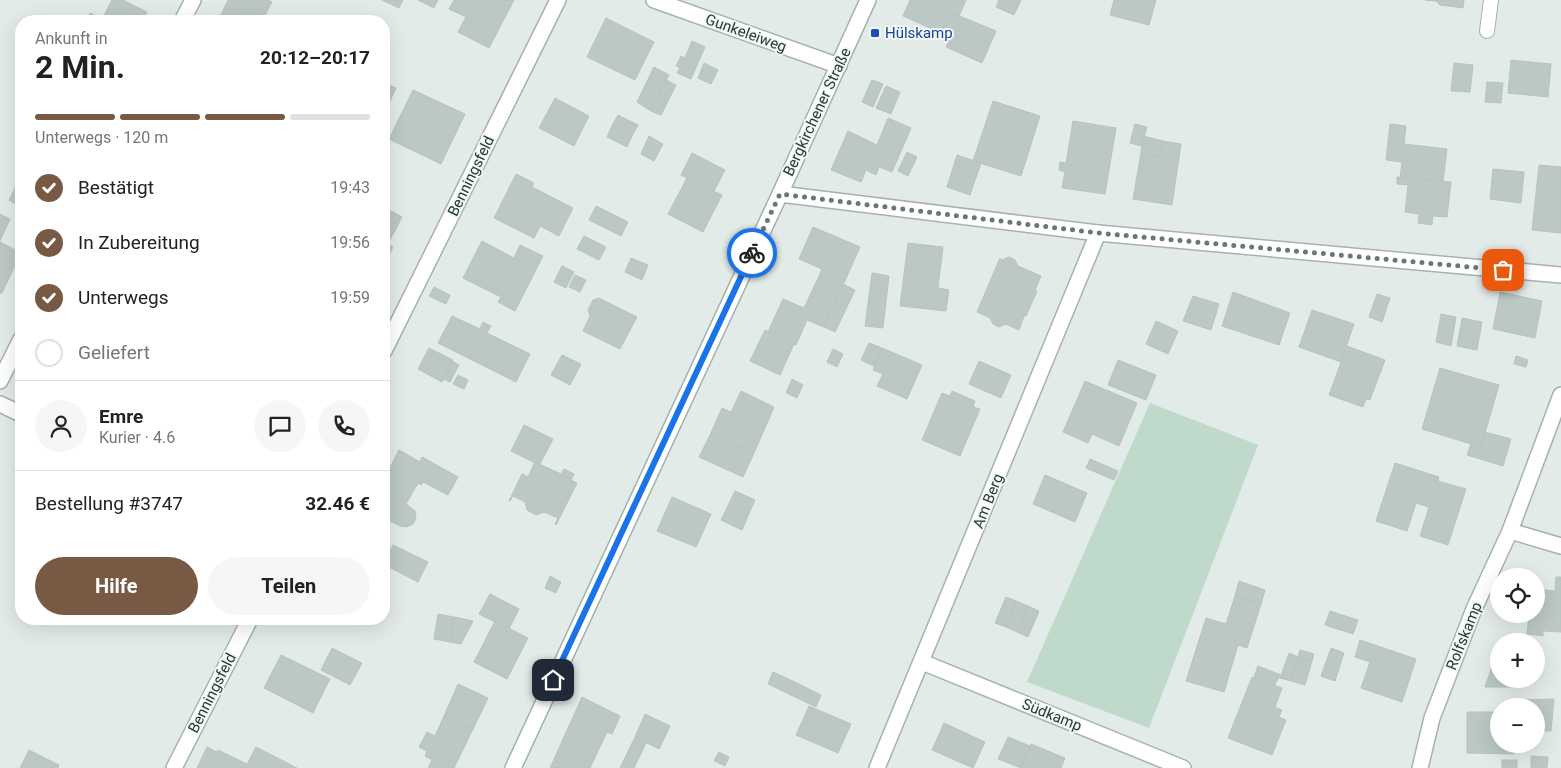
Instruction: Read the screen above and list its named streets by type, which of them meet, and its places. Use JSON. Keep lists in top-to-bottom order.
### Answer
{
  "streets": {
    "street": [
      "Gunkeleiweg",
      "Bergkirchener Straße",
      "Benningsfeld",
      "Am Berg",
      "Rolfskamp",
      "Südkamp"
    ]
  },
  "crossings": [
    ["Gunkeleiweg", "Bergkirchener Straße"],
    ["Am Berg", "Südkamp"]
  ],
  "places": {
    "transit": ["Hülskamp"]
  },
  "page": {
    "heading": ["2 Min.", "Ankunft in", "20:12–20:17"],
    "panel": [
      "Emre",
      "Kurier · 4.6",
      "Bestellung #3747",
      "32.46 €"
    ],
    "bar": "Unterwegs · 120 m",
    "list": [
      ["Bestätigt", "19:43"],
      ["In Zubereitung", "19:56"],
      ["Unterwegs", "19:59"],
      "Geliefert"
    ],
    "buttons": ["Hilfe", "Teilen"],
    "map_buttons": ["+", "−"]
  }
}
